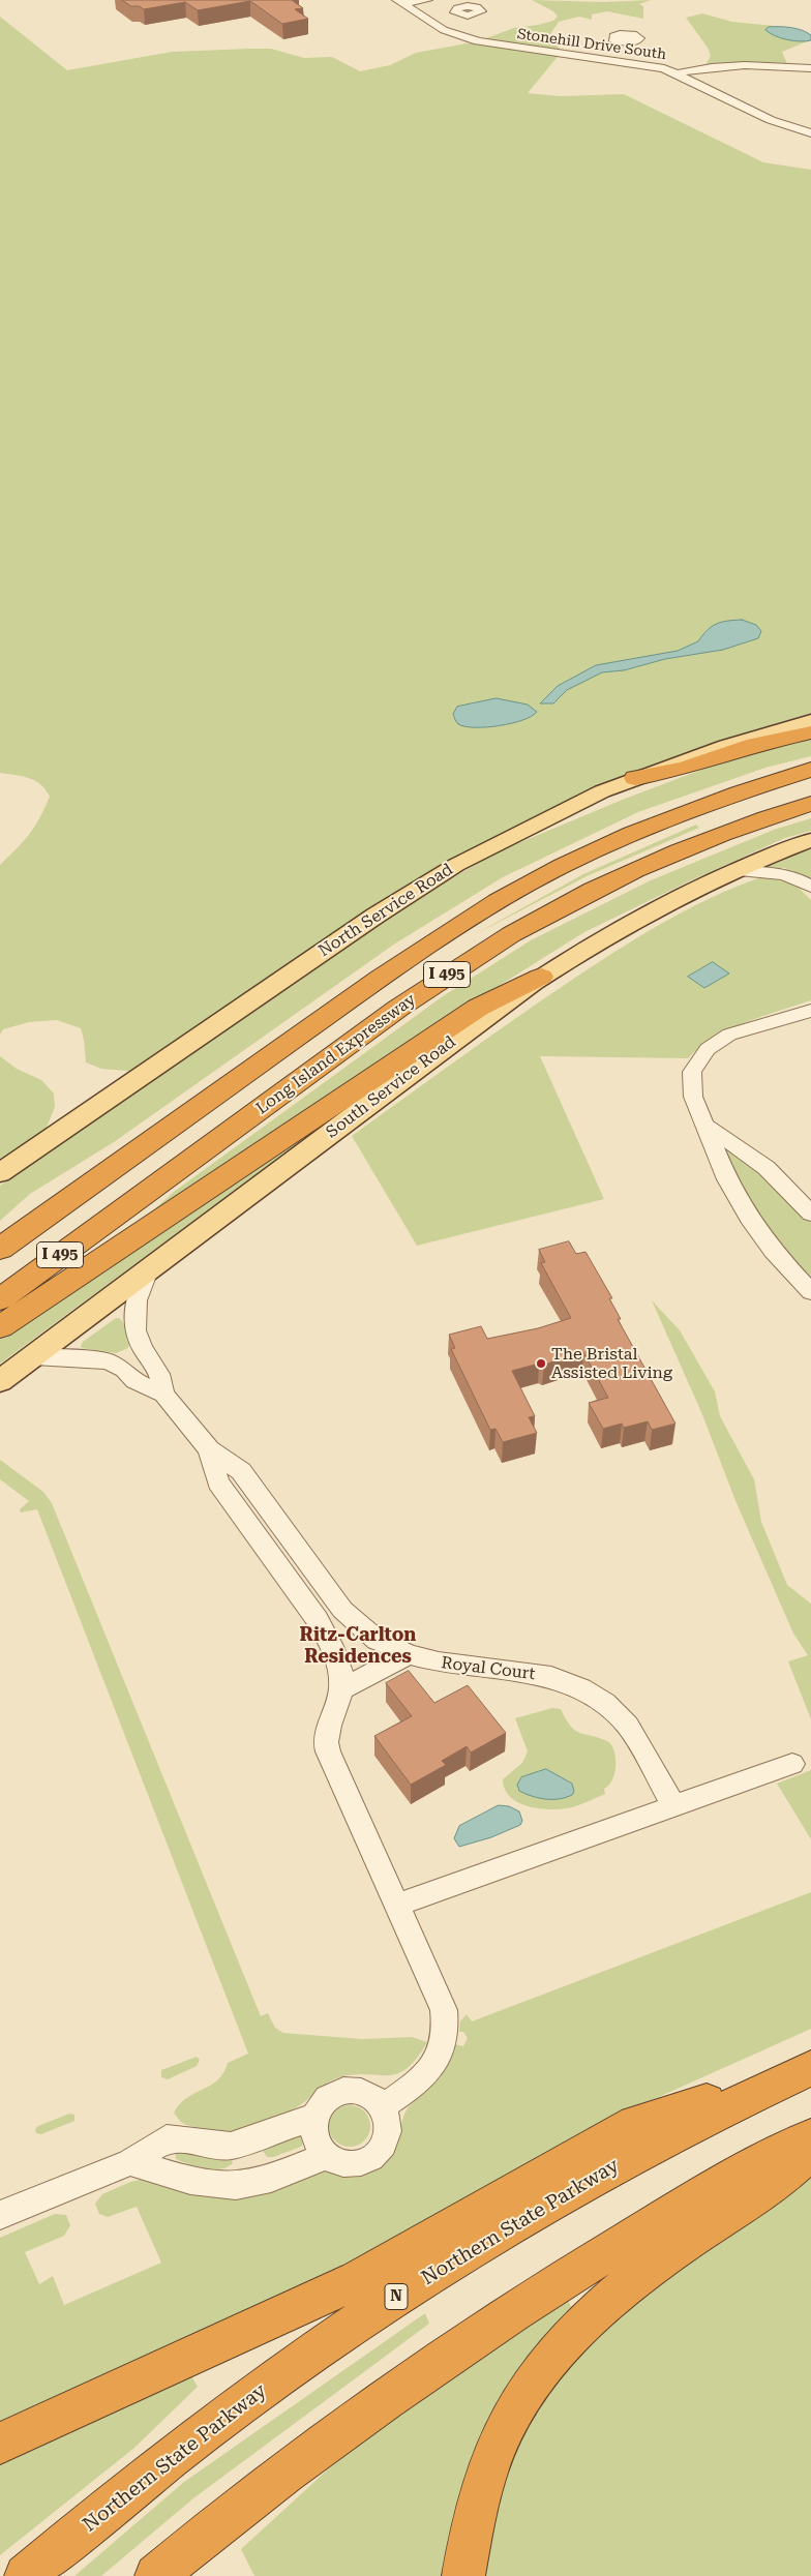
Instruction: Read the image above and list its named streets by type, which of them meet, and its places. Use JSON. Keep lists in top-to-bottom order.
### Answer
{
  "streets": {
    "highway": [
      "I 495",
      "Long Island Expressway",
      "Northern State Parkway",
      "N"
    ],
    "main road": ["North Service Road", "South Service Road"],
    "street": ["Stonehill Drive South", "Royal Court"]
  },
  "districts": ["Ritz-Carlton Residences"],
  "places": ["The Bristal Assisted Living"]
}
